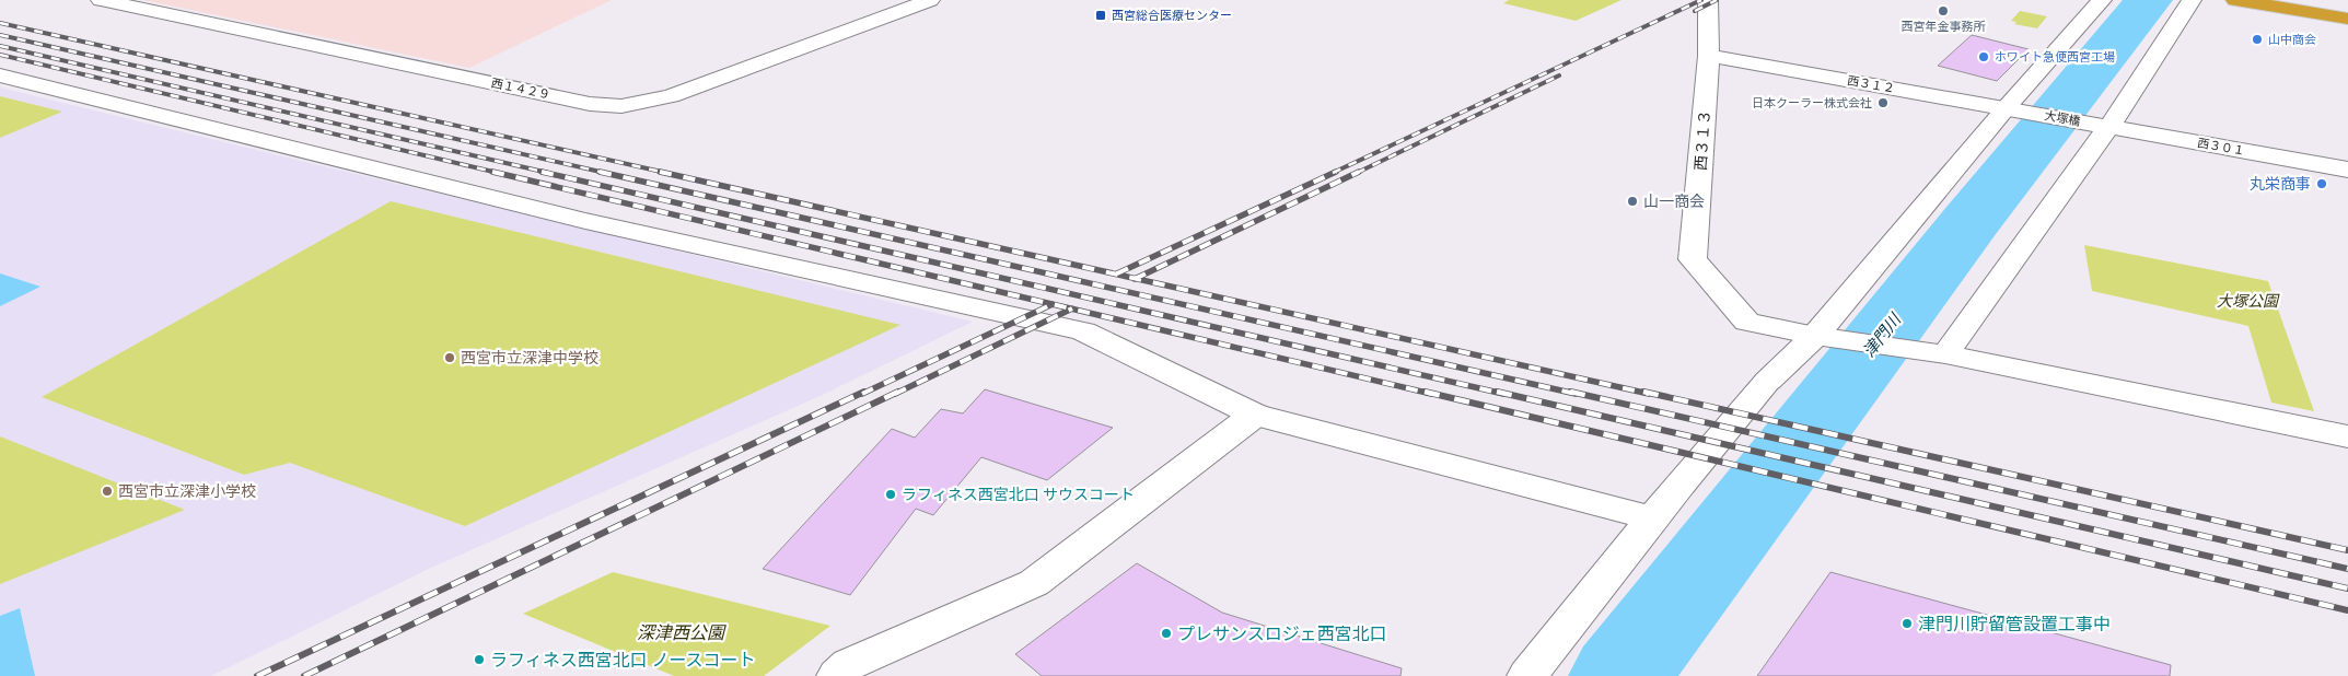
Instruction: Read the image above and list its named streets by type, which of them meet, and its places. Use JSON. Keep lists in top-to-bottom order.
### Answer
{
  "streets": {
    "street": [
      "西３１２",
      "西１４２９",
      "大塚橋",
      "西３１３",
      "西３０１"
    ]
  },
  "crossings": [
    ["西３１２", "大塚橋"],
    ["西３１２", "西３１３"],
    ["大塚橋", "西３０１"]
  ],
  "water": ["津門川"],
  "parks": ["大塚公園", "深津西公園"],
  "places": {
    "other": [
      "西宮年金事務所",
      "山中商会",
      "ホワイト急便西宮工場",
      "日本クーラー株式会社",
      "丸栄商事",
      "山一商会",
      "西宮市立深津中学校",
      "西宮市立深津小学校",
      "ラフィネス西宮北口 サウスコート",
      "津門川貯留管設置工事中",
      "プレサンスロジェ西宮北口",
      "ラフィネス西宮北口 ノースコート"
    ],
    "transit": ["西宮総合医療センター"]
  }
}
